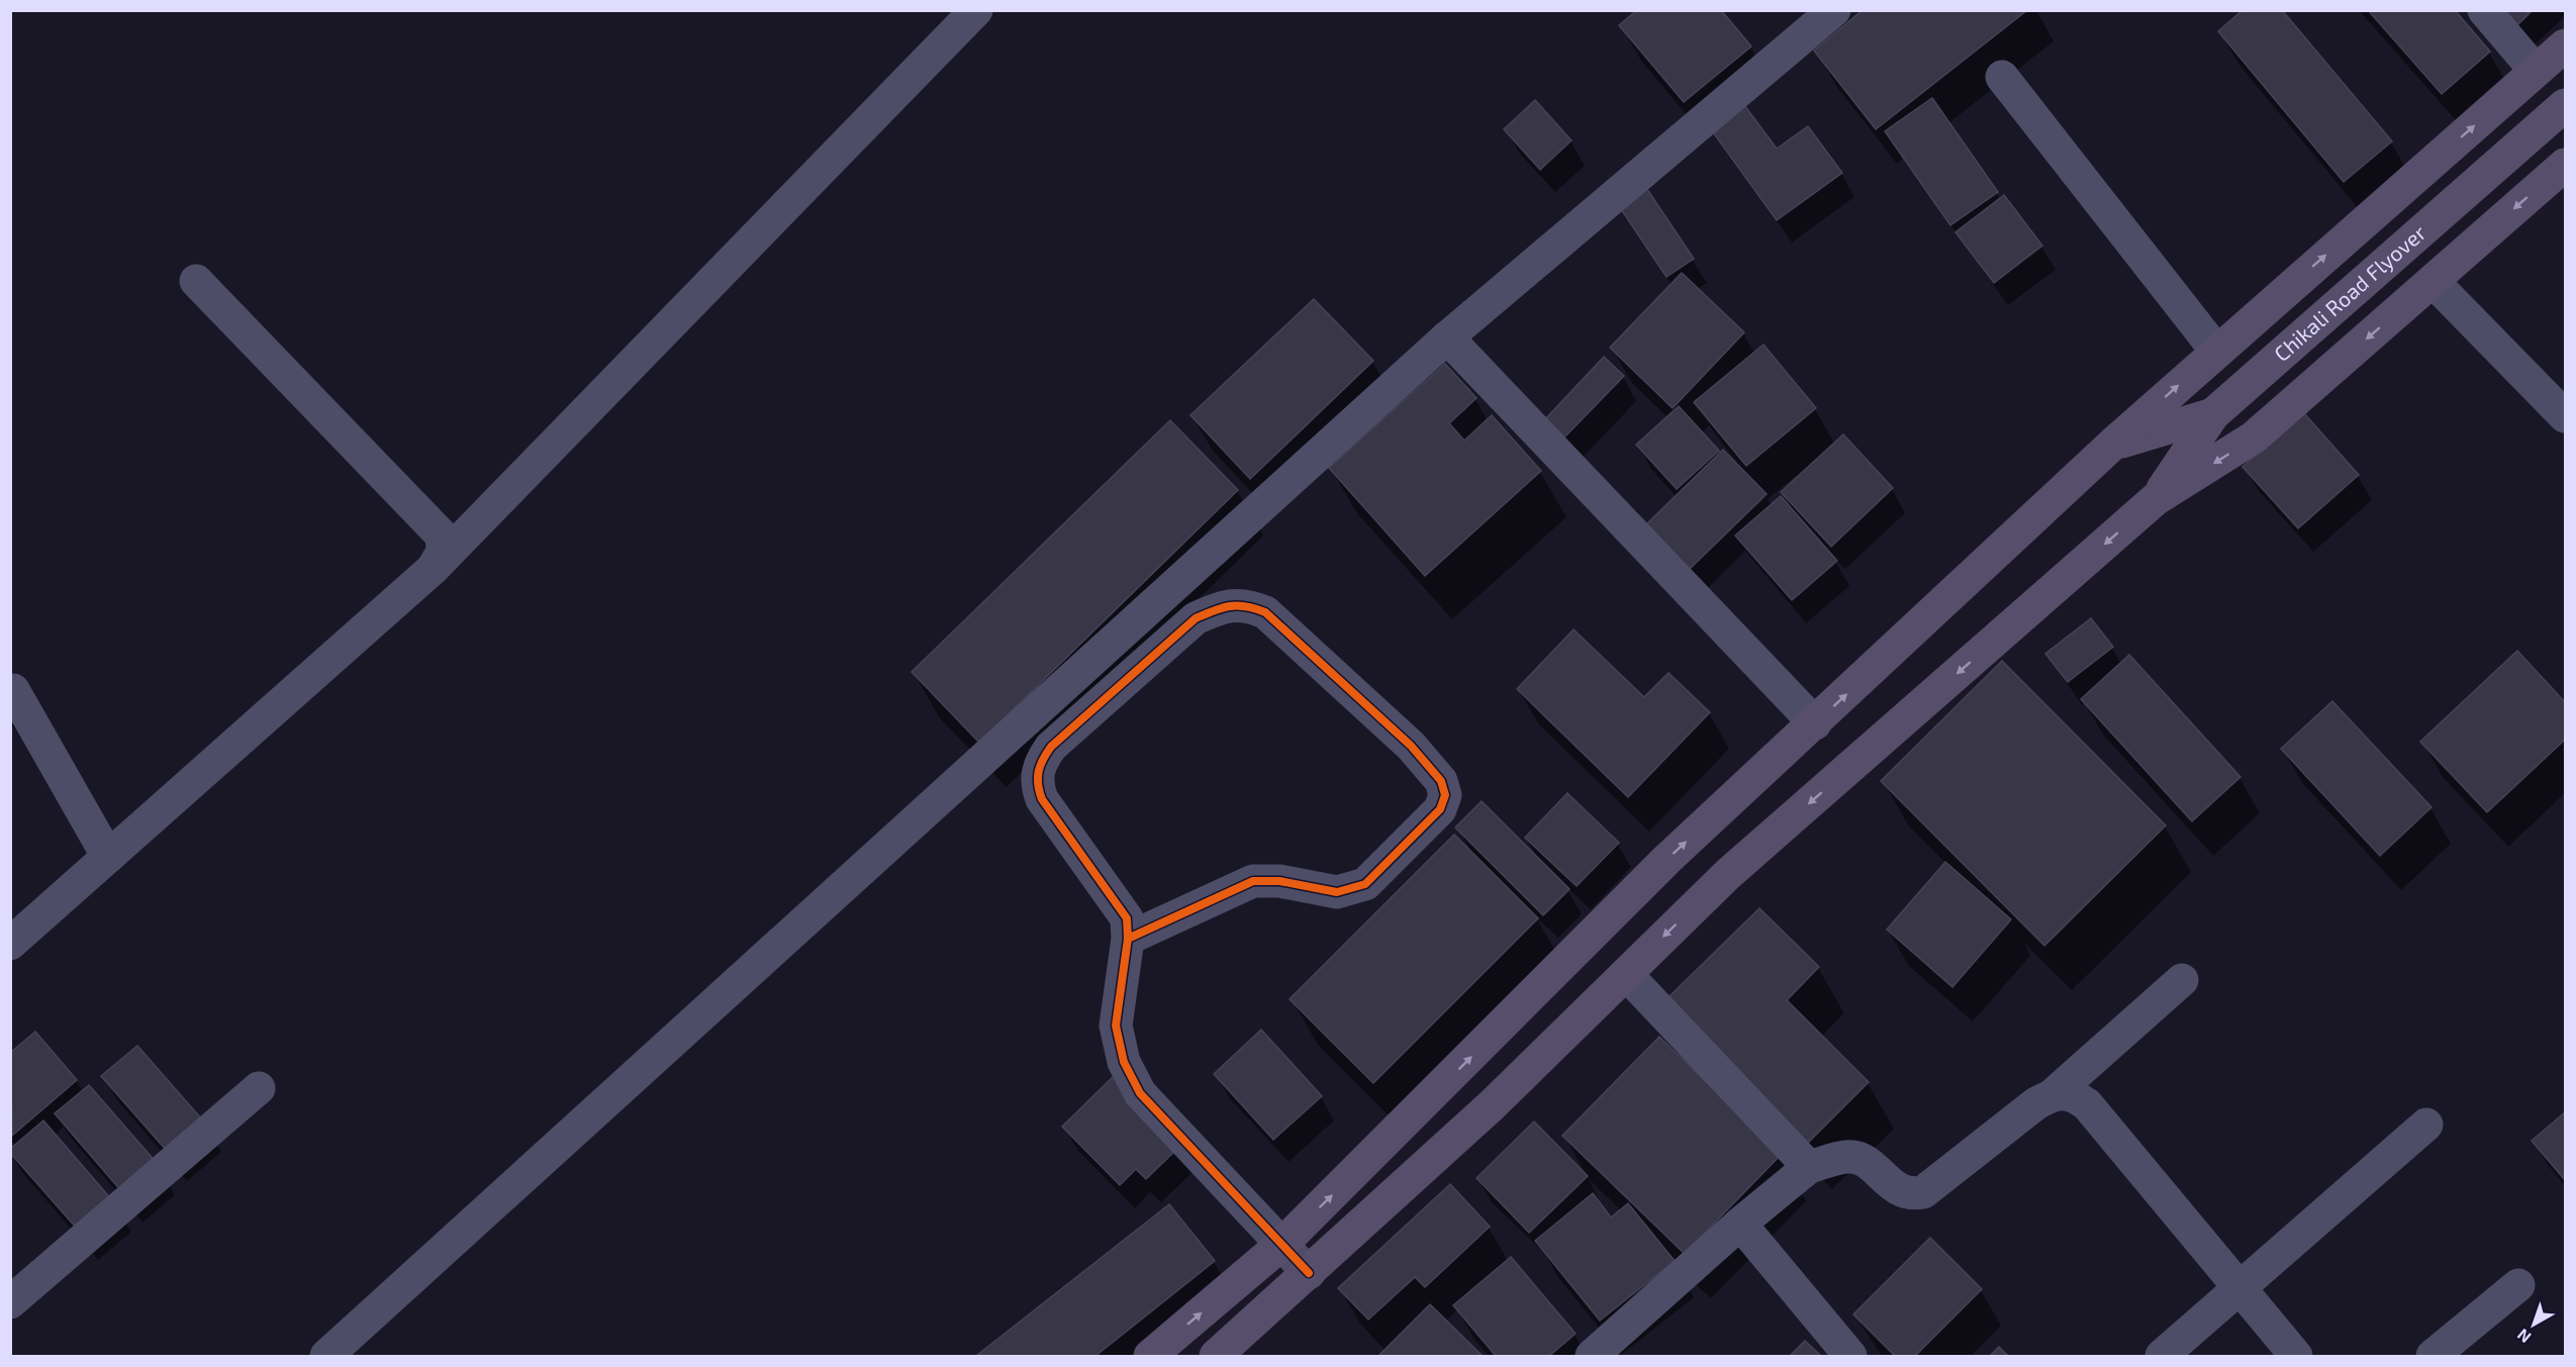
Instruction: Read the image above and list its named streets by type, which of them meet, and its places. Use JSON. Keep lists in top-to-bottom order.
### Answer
{
  "streets": {
    "main road": ["Chikali Road Flyover"]
  },
  "north": "bottom left"
}
